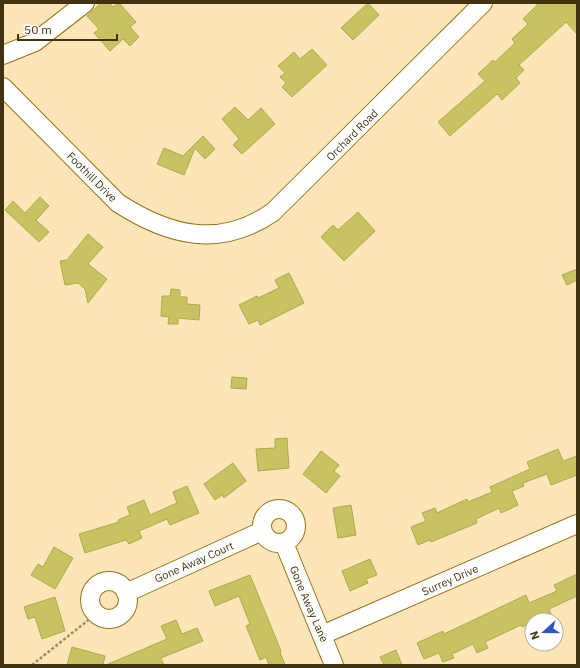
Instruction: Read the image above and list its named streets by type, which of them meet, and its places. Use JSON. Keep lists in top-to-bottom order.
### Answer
{
  "streets": {
    "street": [
      "Orchard Road",
      "Foothill Drive",
      "Gone Away Court",
      "Surrey Drive",
      "Gone Away Lane"
    ]
  },
  "crossings": [
    ["Orchard Road", "Foothill Drive"],
    ["Gone Away Court", "Gone Away Lane"],
    ["Surrey Drive", "Gone Away Lane"]
  ],
  "scale_bar": "50 m",
  "north": "left"
}
